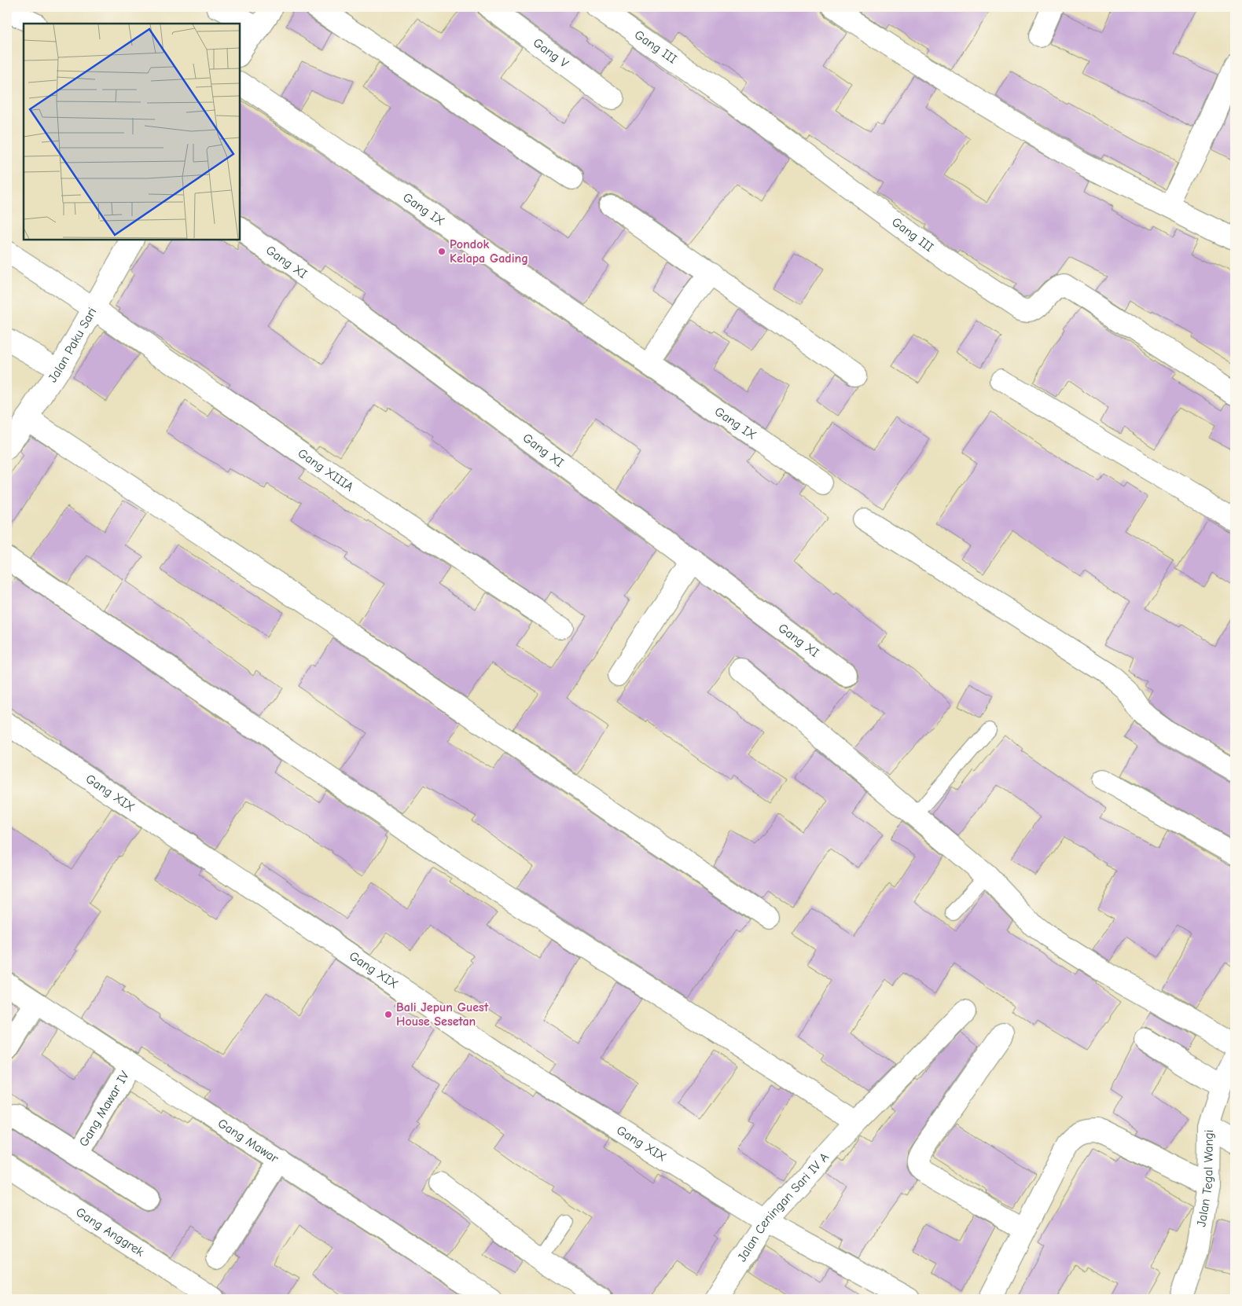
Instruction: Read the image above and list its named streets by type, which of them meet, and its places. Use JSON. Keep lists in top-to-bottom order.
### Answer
{
  "streets": {
    "street": [
      "Gang III",
      "Gang V",
      "Gang IX",
      "Gang XI",
      "Jalan Paku Sari",
      "Gang XIIIA",
      "Gang XIX",
      "Gang Mawar IV",
      "Gang Mawar",
      "Jalan Tegal Wangi",
      "Jalan Ceningan Sari IV A",
      "Gang Anggrek"
    ]
  },
  "crossings": [
    ["Jalan Paku Sari", "Gang XIIIA"],
    ["Gang XIX", "Jalan Ceningan Sari IV A"],
    ["Gang Mawar IV", "Gang Mawar"]
  ],
  "places": ["Pondok Kelapa Gading", "Bali Jepun Guest House Sesetan"]
}
